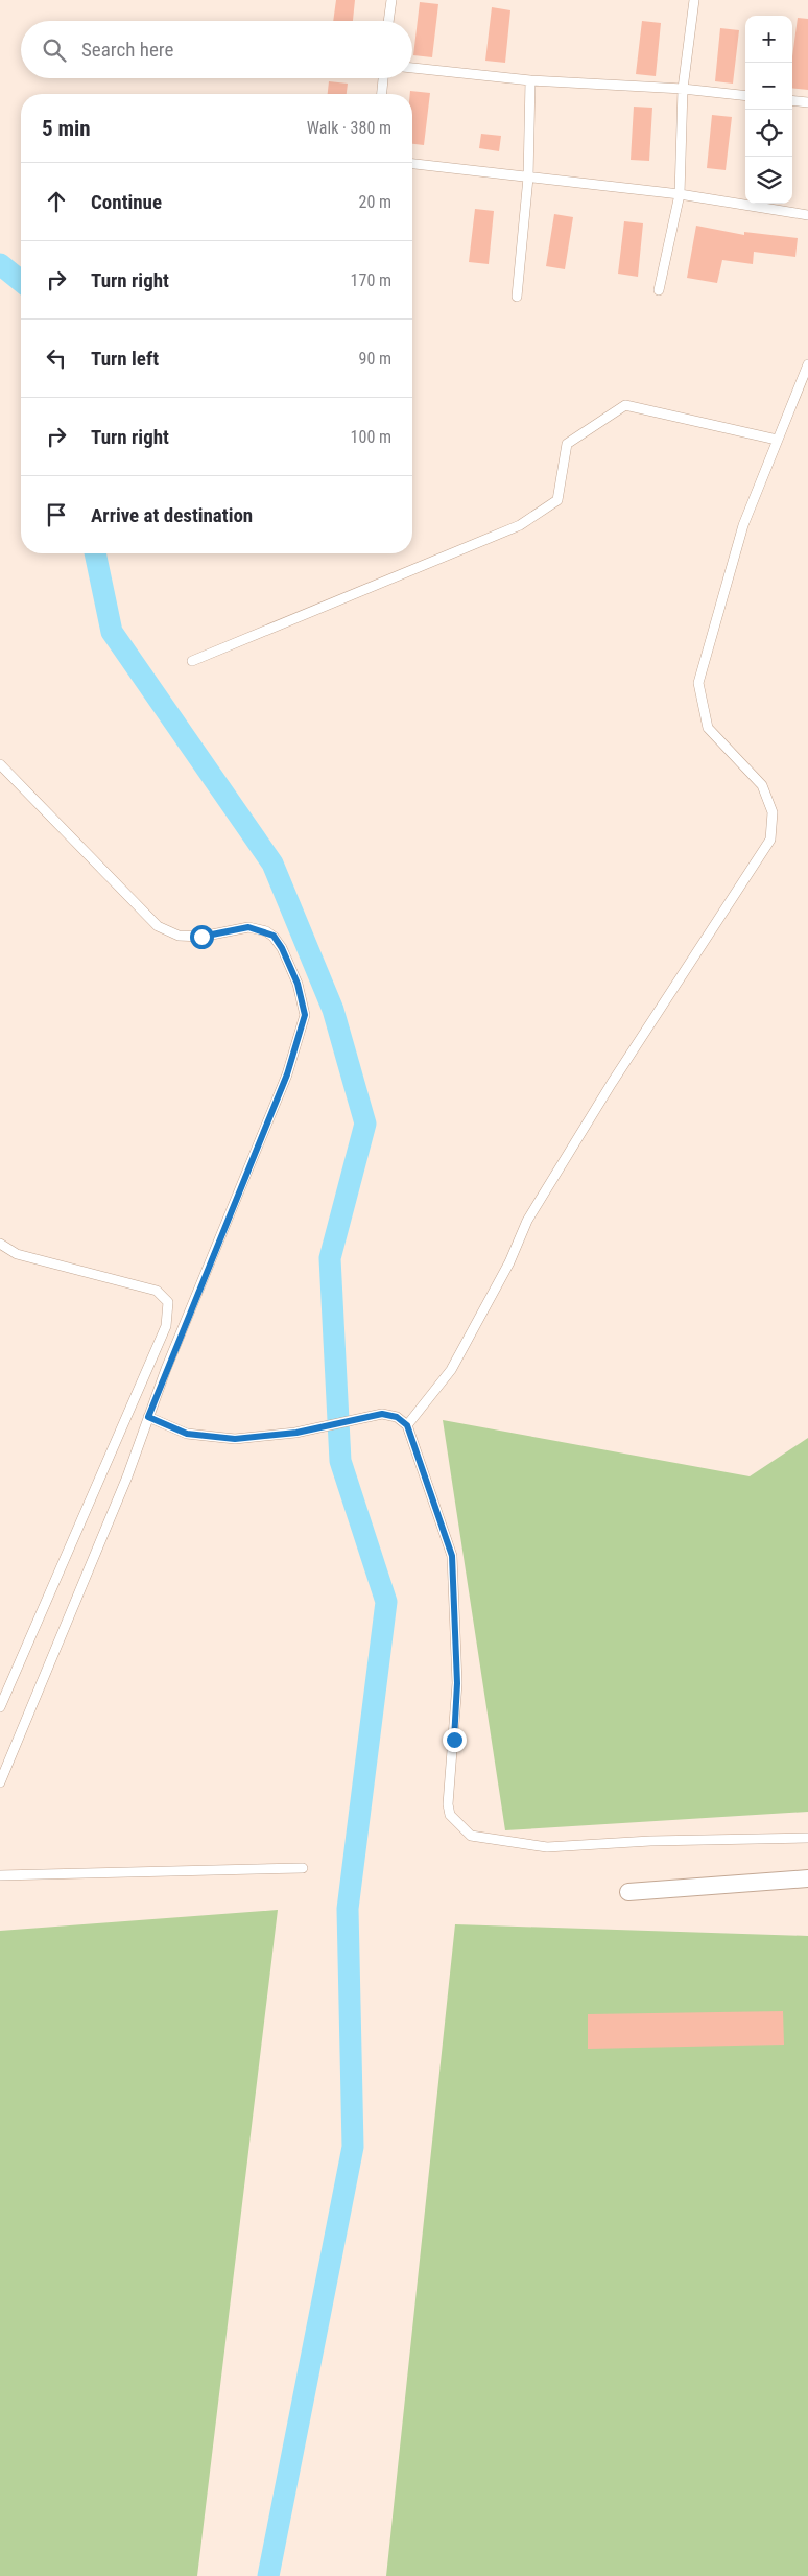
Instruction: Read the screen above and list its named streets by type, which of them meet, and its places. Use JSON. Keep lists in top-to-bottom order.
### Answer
{
  "page": {
    "map_buttons": ["+", "−"],
    "search": "Search here",
    "heading": ["5 min", "Walk · 380 m"],
    "list": [
      ["Continue", "20 m"],
      ["Turn right", "170 m"],
      ["Turn left", "90 m"],
      ["Turn right", "100 m"],
      "Arrive at destination"
    ]
  }
}
